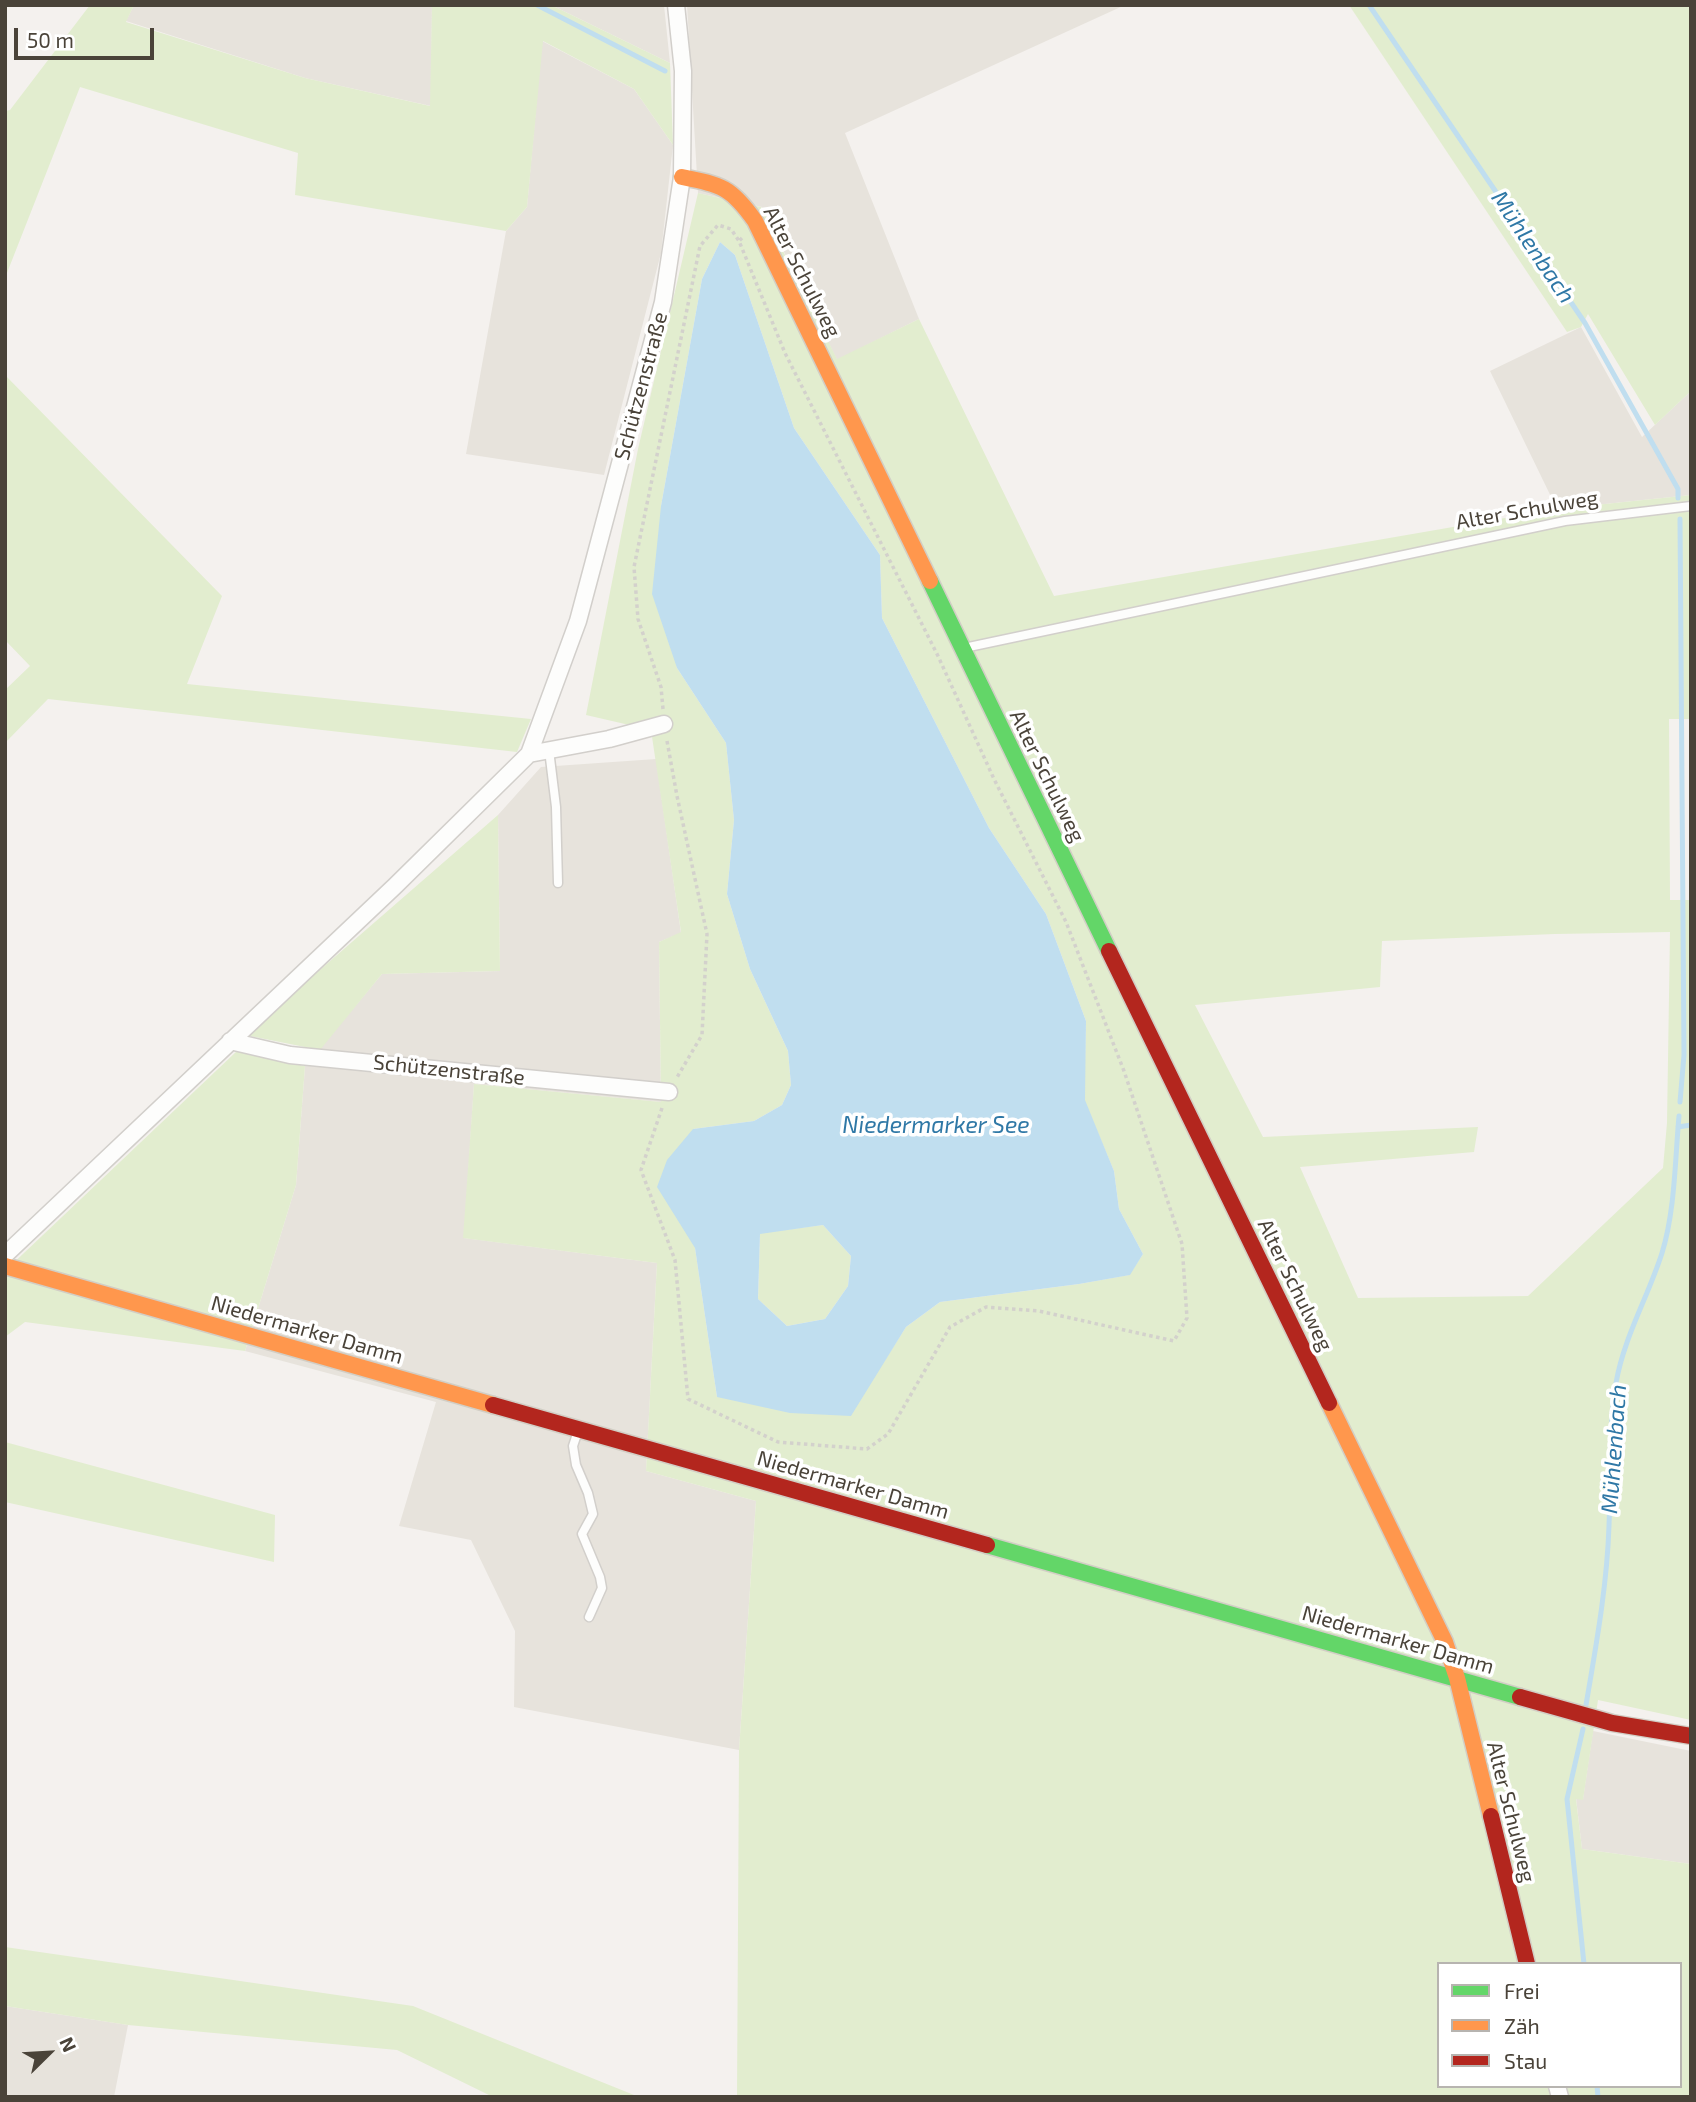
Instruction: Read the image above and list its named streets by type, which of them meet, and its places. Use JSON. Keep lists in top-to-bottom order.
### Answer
{
  "streets": {
    "street": ["Alter Schulweg", "Schützenstraße", "Niedermarker Damm"]
  },
  "crossings": [
    ["Alter Schulweg", "Schützenstraße"],
    ["Alter Schulweg", "Niedermarker Damm"]
  ],
  "water": ["Mühlenbach", "Niedermarker See"],
  "legend": ["Frei", "Zäh", "Stau"],
  "scale_bar": "50 m",
  "north": "top right"
}
